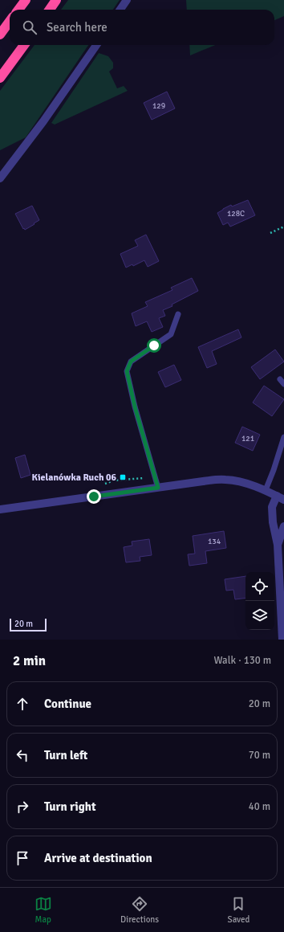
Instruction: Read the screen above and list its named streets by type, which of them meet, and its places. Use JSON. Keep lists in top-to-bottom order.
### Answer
{
  "places": {
    "transit": ["Kielanówka Ruch 06"]
  },
  "house_numbers": [
    "129",
    "128C",
    "121",
    "134"
  ],
  "scale_bar": "20 m",
  "page": {
    "search": "Search here",
    "scale": "20 m",
    "heading": ["2 min", "Walk · 130 m"],
    "list": [
      ["Continue", "20 m"],
      ["Turn left", "70 m"],
      ["Turn right", "40 m"],
      "Arrive at destination"
    ],
    "nav": ["Map", "Directions", "Saved"]
  }
}
